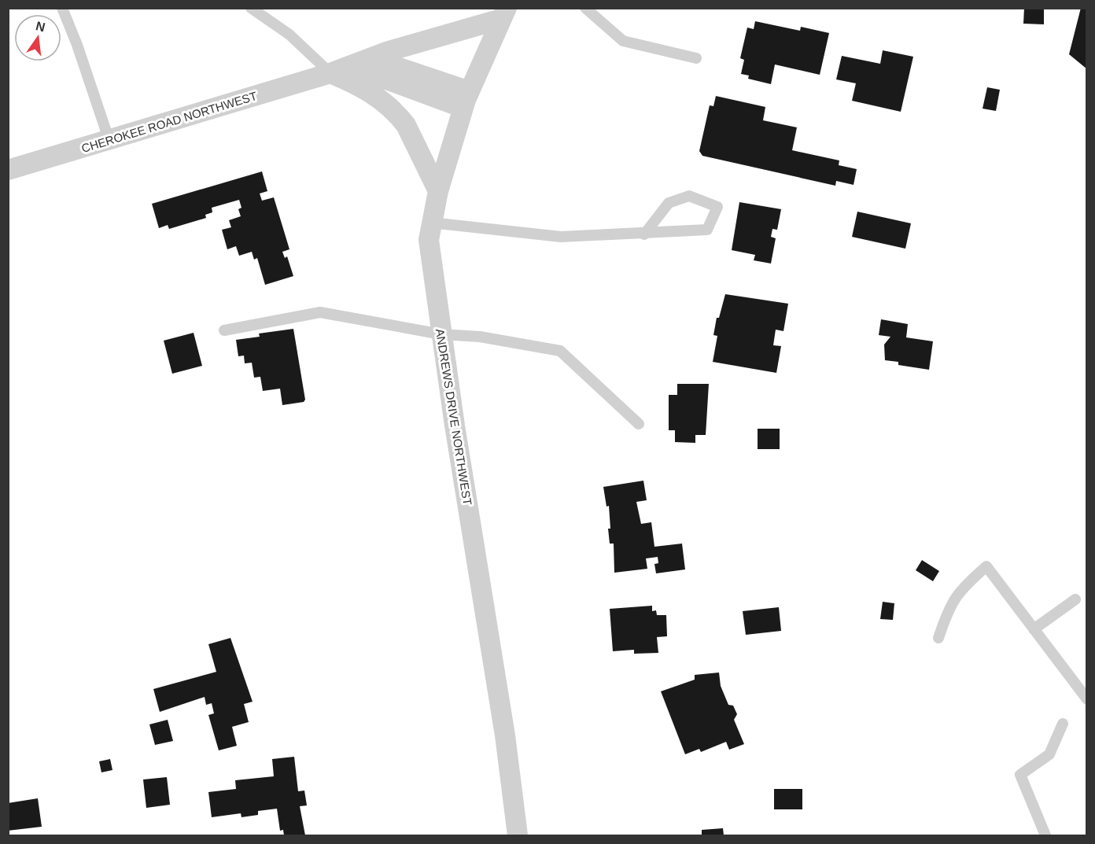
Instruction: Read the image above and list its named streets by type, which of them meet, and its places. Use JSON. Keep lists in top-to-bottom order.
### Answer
{
  "streets": {
    "street": ["CHEROKEE ROAD NORTHWEST", "ANDREWS DRIVE NORTHWEST"]
  },
  "crossings": [
    ["CHEROKEE ROAD NORTHWEST", "ANDREWS DRIVE NORTHWEST"]
  ],
  "north": "top"
}
